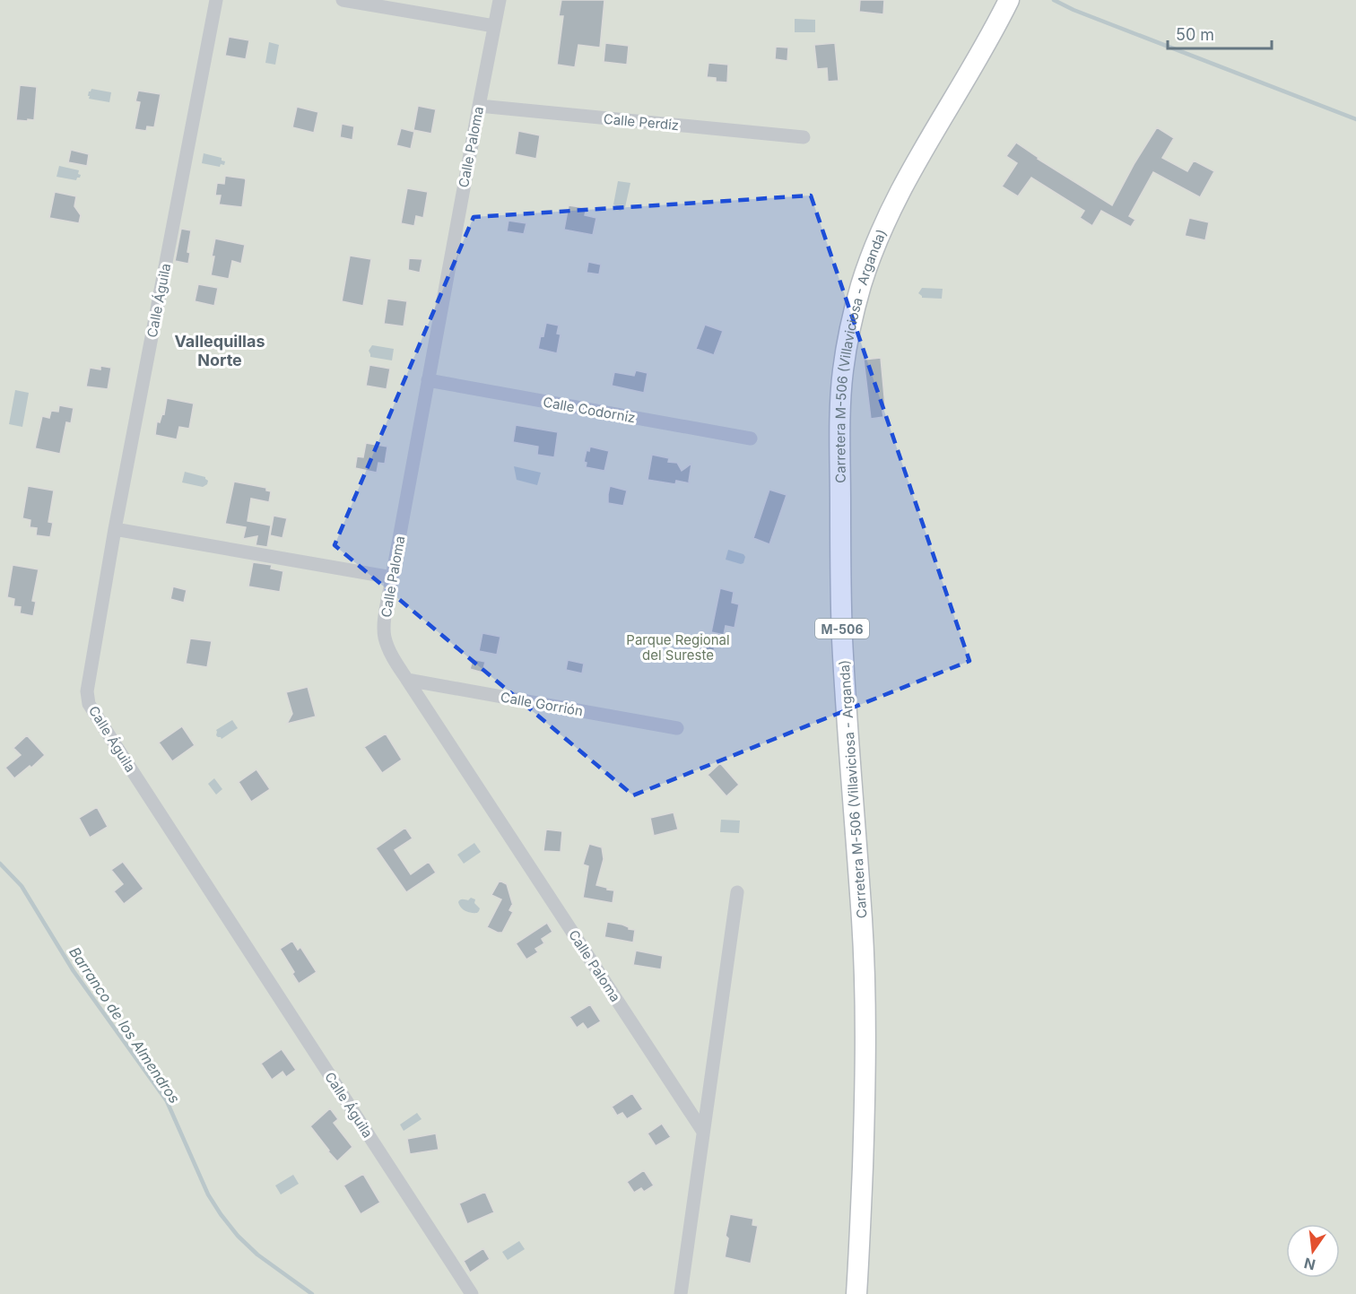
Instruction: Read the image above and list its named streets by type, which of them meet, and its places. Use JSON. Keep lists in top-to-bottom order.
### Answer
{
  "streets": {
    "main road": ["Carretera M-506 (Villaviciosa - Arganda)", "M-506"],
    "street": [
      "Calle Perdiz",
      "Calle Paloma",
      "Calle Águila",
      "Calle Codorniz",
      "Calle Gorrión"
    ]
  },
  "crossings": [
    ["Calle Perdiz", "Calle Paloma"],
    ["Calle Paloma", "Calle Codorniz"],
    ["Calle Paloma", "Calle Gorrión"]
  ],
  "districts": ["Vallequillas Norte"],
  "water": ["Barranco de los Almendros"],
  "parks": ["Parque Regional del Sureste"],
  "scale_bar": "50 m",
  "north": "bottom"
}
